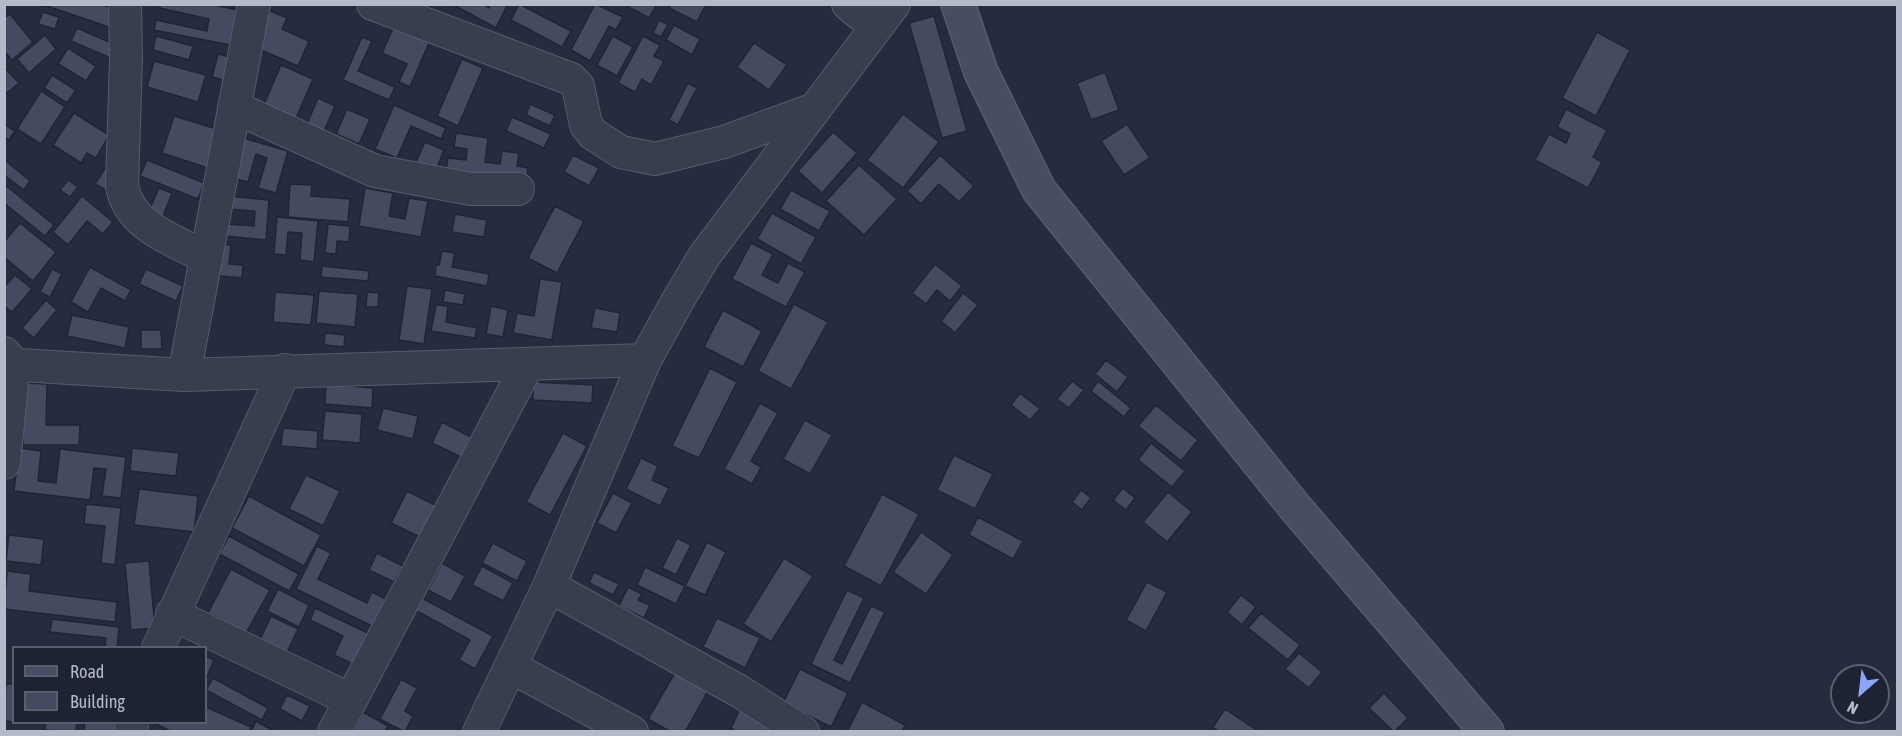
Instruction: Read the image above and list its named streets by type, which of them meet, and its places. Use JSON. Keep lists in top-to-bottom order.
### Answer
{
  "legend": ["Road", "Building"],
  "north": "bottom left"
}
